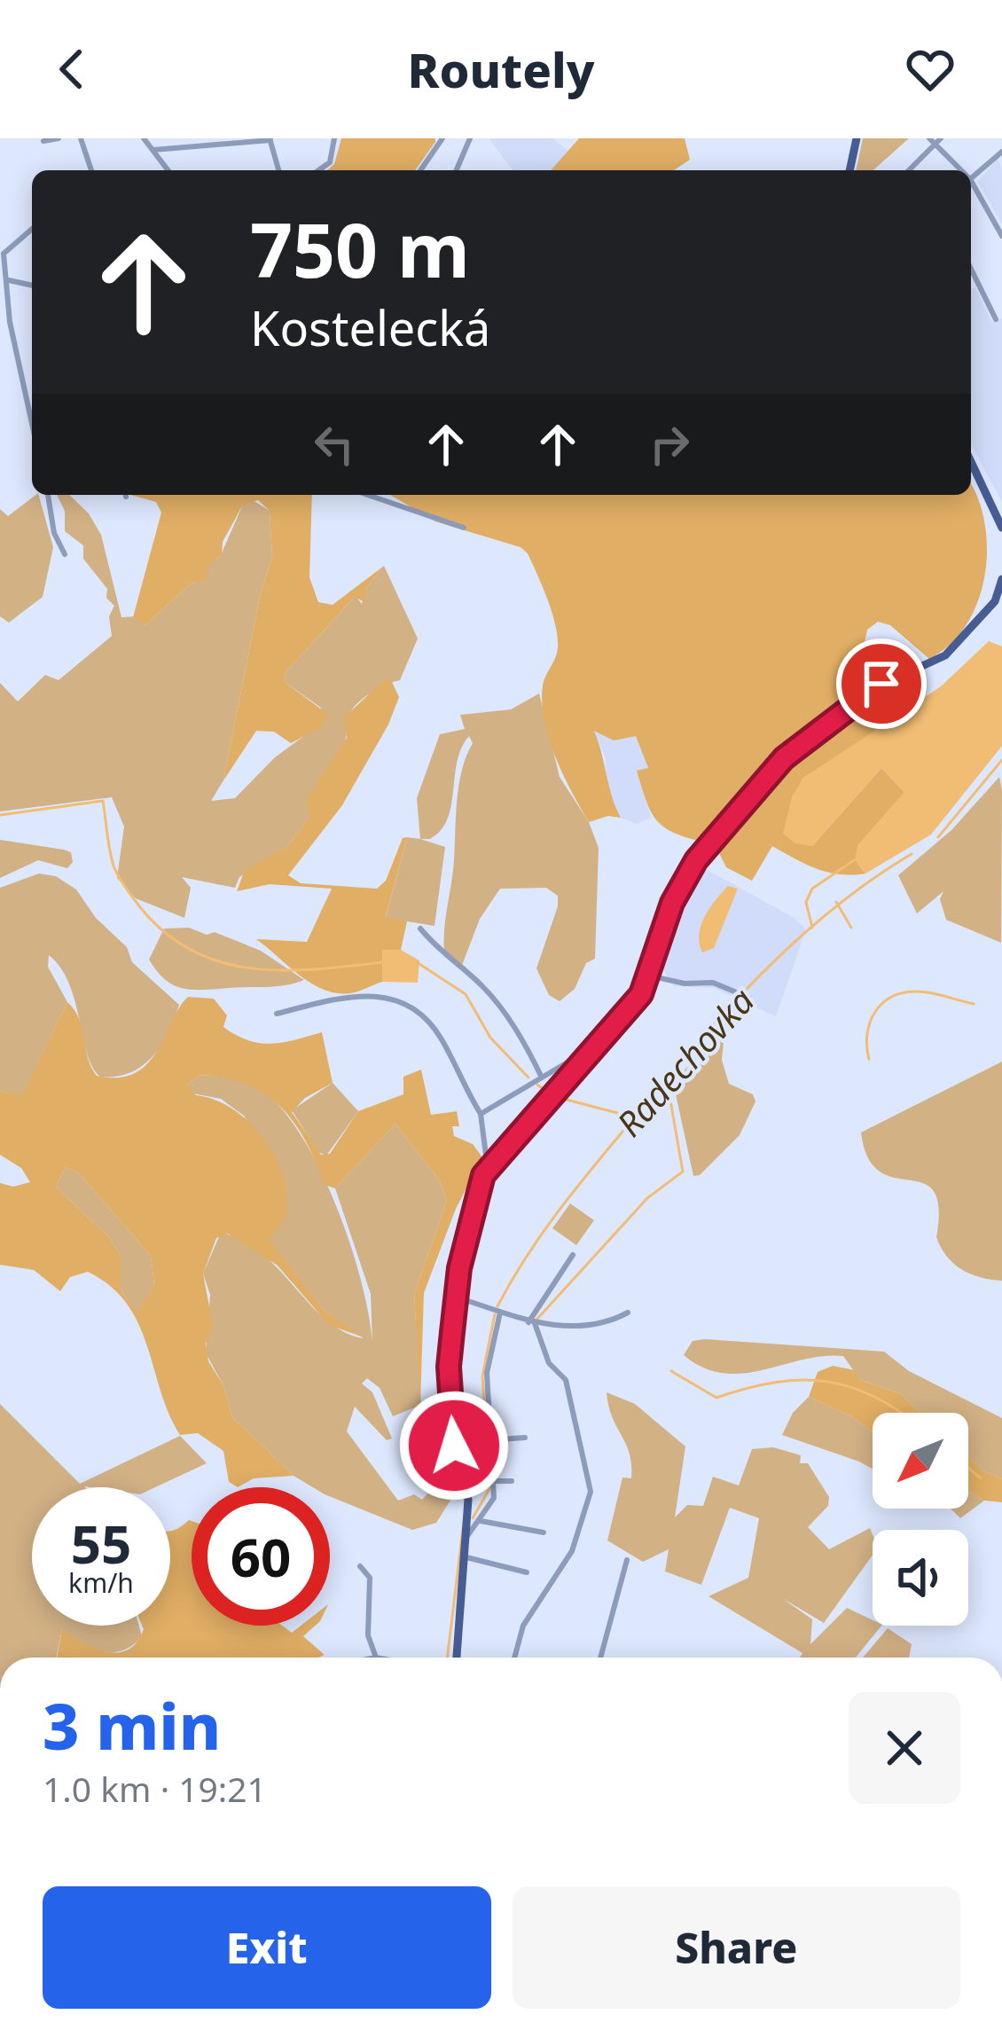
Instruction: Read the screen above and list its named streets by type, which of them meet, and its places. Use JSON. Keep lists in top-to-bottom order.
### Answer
{
  "water": ["Radechovka"],
  "north": "bottom left",
  "page": {
    "header": "Routely",
    "turn": ["750 m", "Kostelecká"],
    "speed": "55 km/h",
    "limit": "60",
    "heading": ["3 min", "1.0 km · 19:21"],
    "buttons": ["Exit", "Share"]
  }
}
